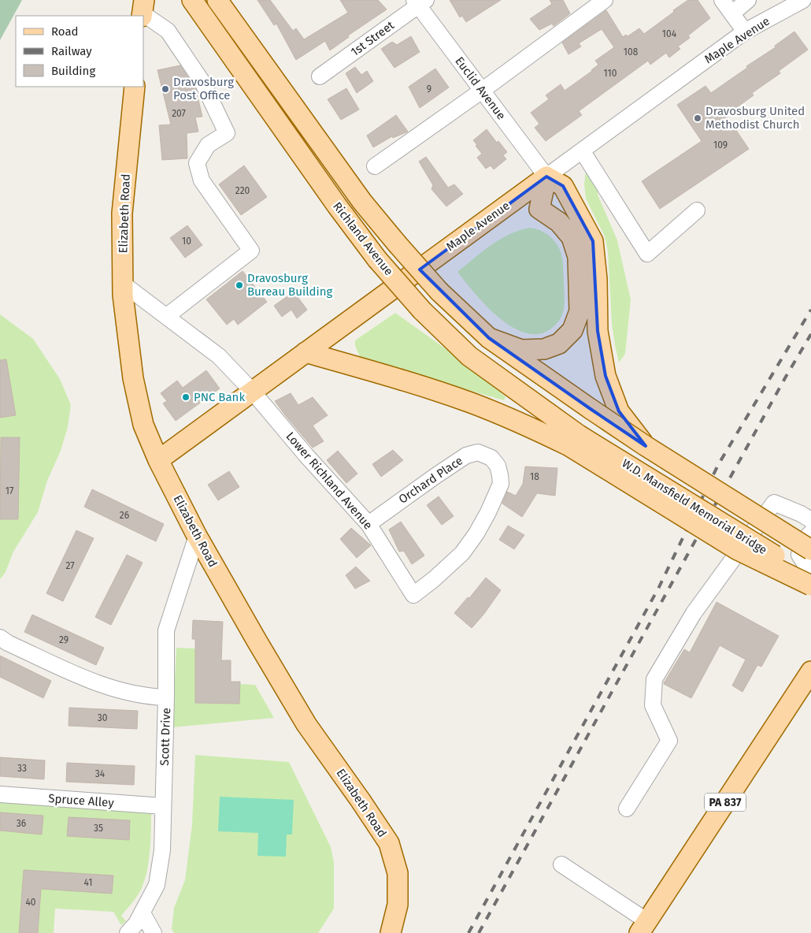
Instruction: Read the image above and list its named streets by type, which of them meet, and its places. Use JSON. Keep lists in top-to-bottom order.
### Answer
{
  "streets": {
    "main road": [
      "Maple Avenue",
      "Elizabeth Road",
      "Richland Avenue",
      "W.D. Mansfield Memorial Bridge",
      "PA 837"
    ],
    "street": [
      "1st Street",
      "Euclid Avenue",
      "Orchard Place",
      "Lower Richland Avenue",
      "Scott Drive",
      "Spruce Alley"
    ]
  },
  "crossings": [
    ["1st Street", "Euclid Avenue"],
    ["Maple Avenue", "Euclid Avenue"],
    ["Maple Avenue", "Elizabeth Road"],
    ["Maple Avenue", "Lower Richland Avenue"],
    ["Elizabeth Road", "Lower Richland Avenue"],
    ["Elizabeth Road", "Scott Drive"],
    ["Richland Avenue", "W.D. Mansfield Memorial Bridge"],
    ["Orchard Place", "Lower Richland Avenue"],
    ["Scott Drive", "Spruce Alley"]
  ],
  "places": [
    "Dravosburg Post Office",
    "Dravosburg United Methodist Church",
    "Dravosburg Bureau Building",
    "PNC Bank"
  ],
  "house_numbers": [
    "104",
    "108",
    "110",
    "9",
    "207",
    "109",
    "220",
    "10",
    "18",
    "17",
    "26",
    "27",
    "29",
    "30",
    "33",
    "34",
    "36",
    "35",
    "41",
    "40"
  ],
  "legend": ["Road", "Railway", "Building"]
}
